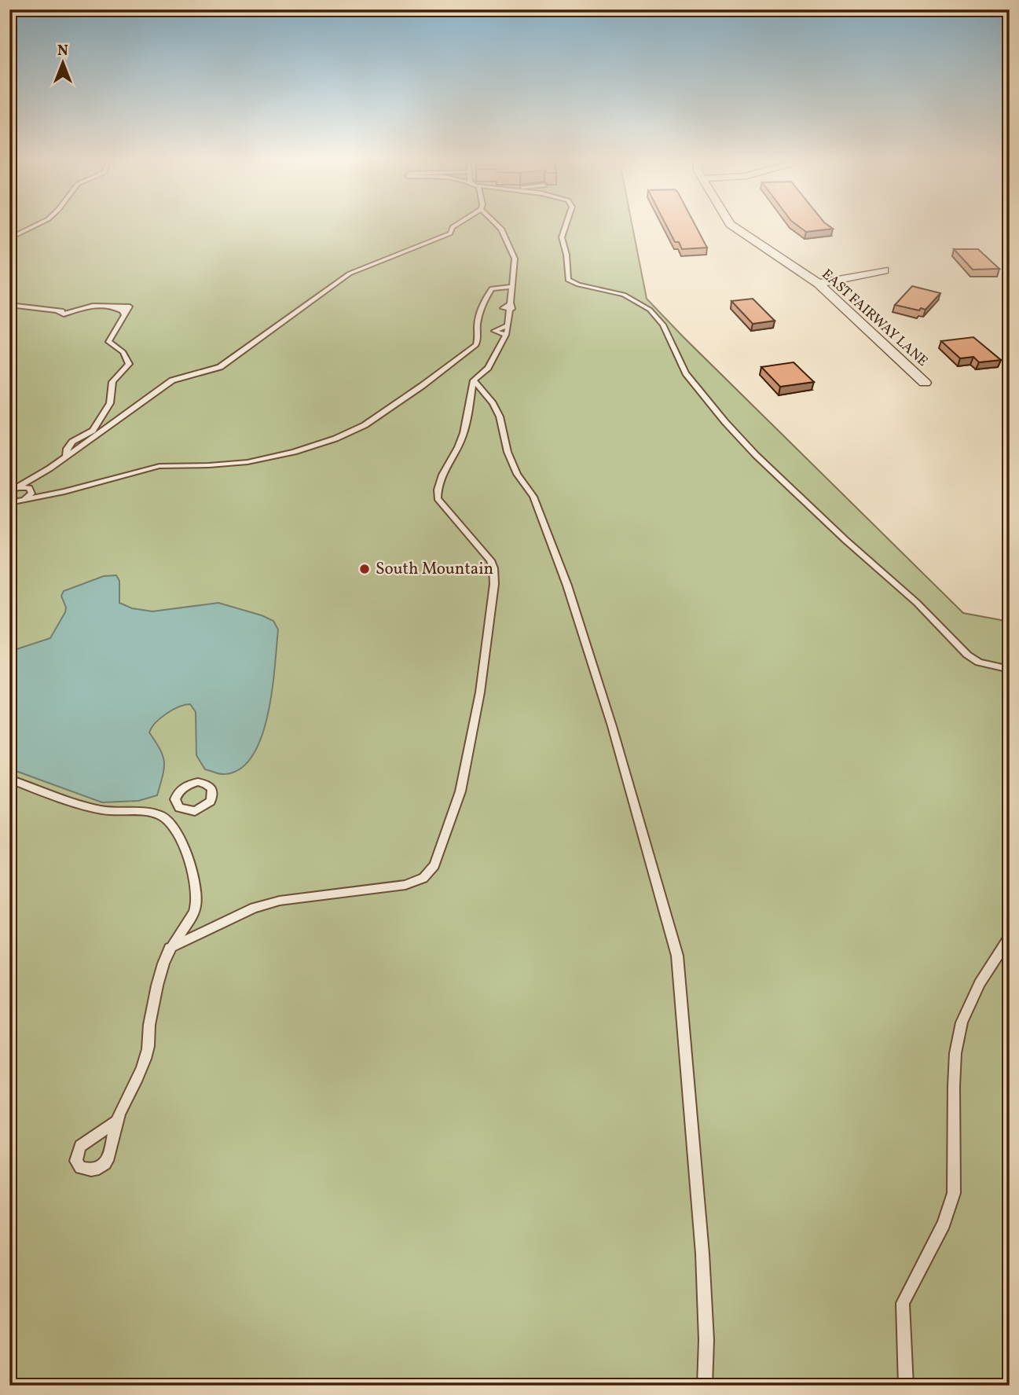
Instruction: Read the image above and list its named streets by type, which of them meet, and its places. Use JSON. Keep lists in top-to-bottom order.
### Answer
{
  "streets": {
    "street": ["EAST FAIRWAY LANE"]
  },
  "places": ["South Mountain"],
  "north": "top"
}
